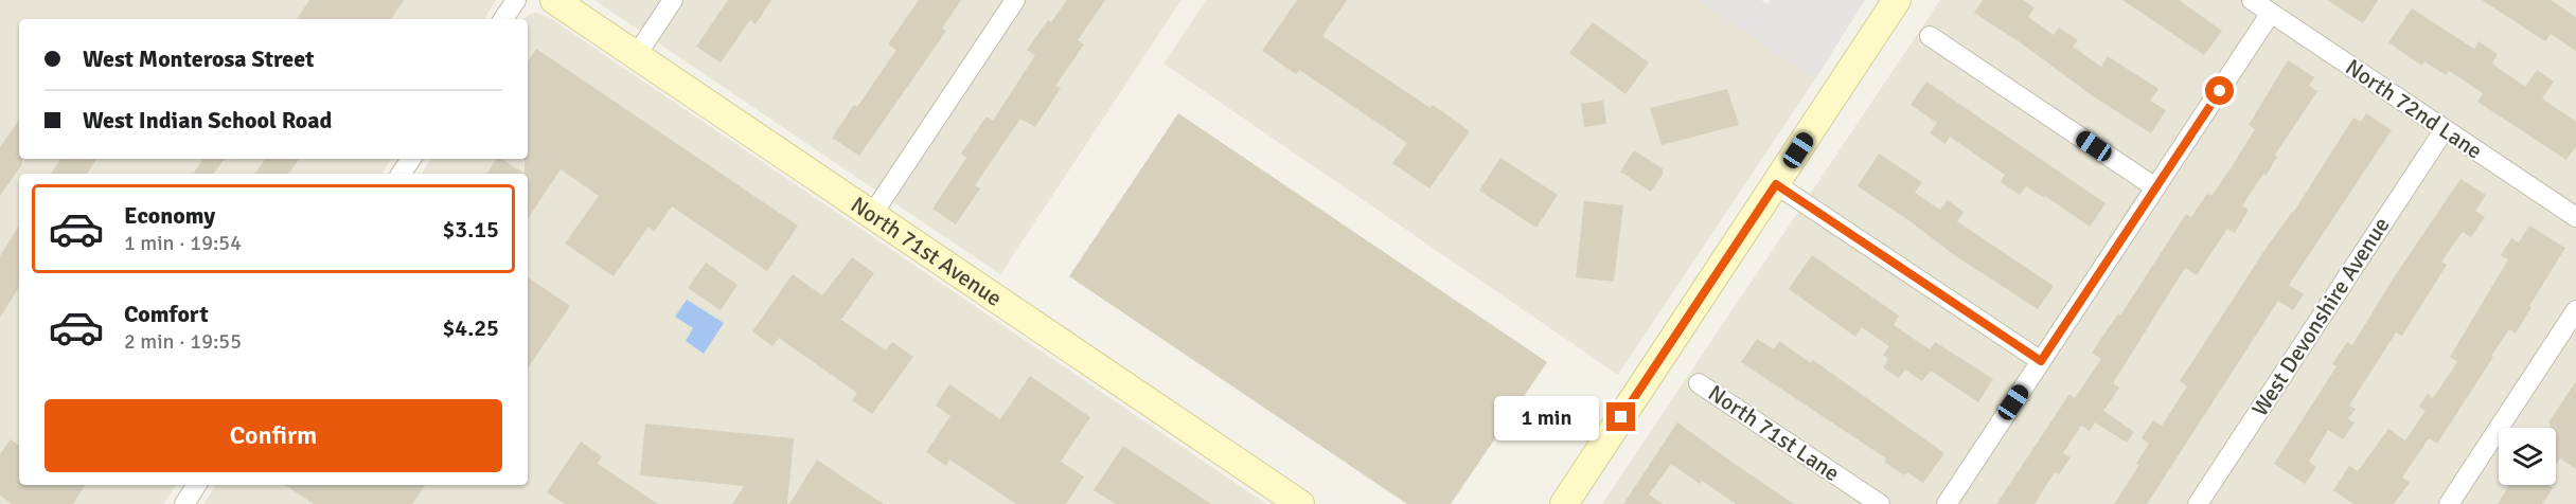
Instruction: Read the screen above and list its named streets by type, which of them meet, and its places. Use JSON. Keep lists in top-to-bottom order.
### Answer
{
  "streets": {
    "street": [
      "North 72nd Lane",
      "North 71st Avenue",
      "West Devonshire Avenue",
      "North 71st Lane"
    ]
  },
  "crossings": [
    ["North 72nd Lane", "West Devonshire Avenue"]
  ],
  "page": {
    "banner": ["West Monterosa Street", "West Indian School Road"],
    "list": [
      {
        "name": "Economy",
        "note": "1 min · 19:54",
        "value": "$3.15"
      },
      {
        "name": "Comfort",
        "note": "2 min · 19:55",
        "value": "$4.25"
      }
    ],
    "buttons": "Confirm",
    "bubble": "1 min"
  }
}
